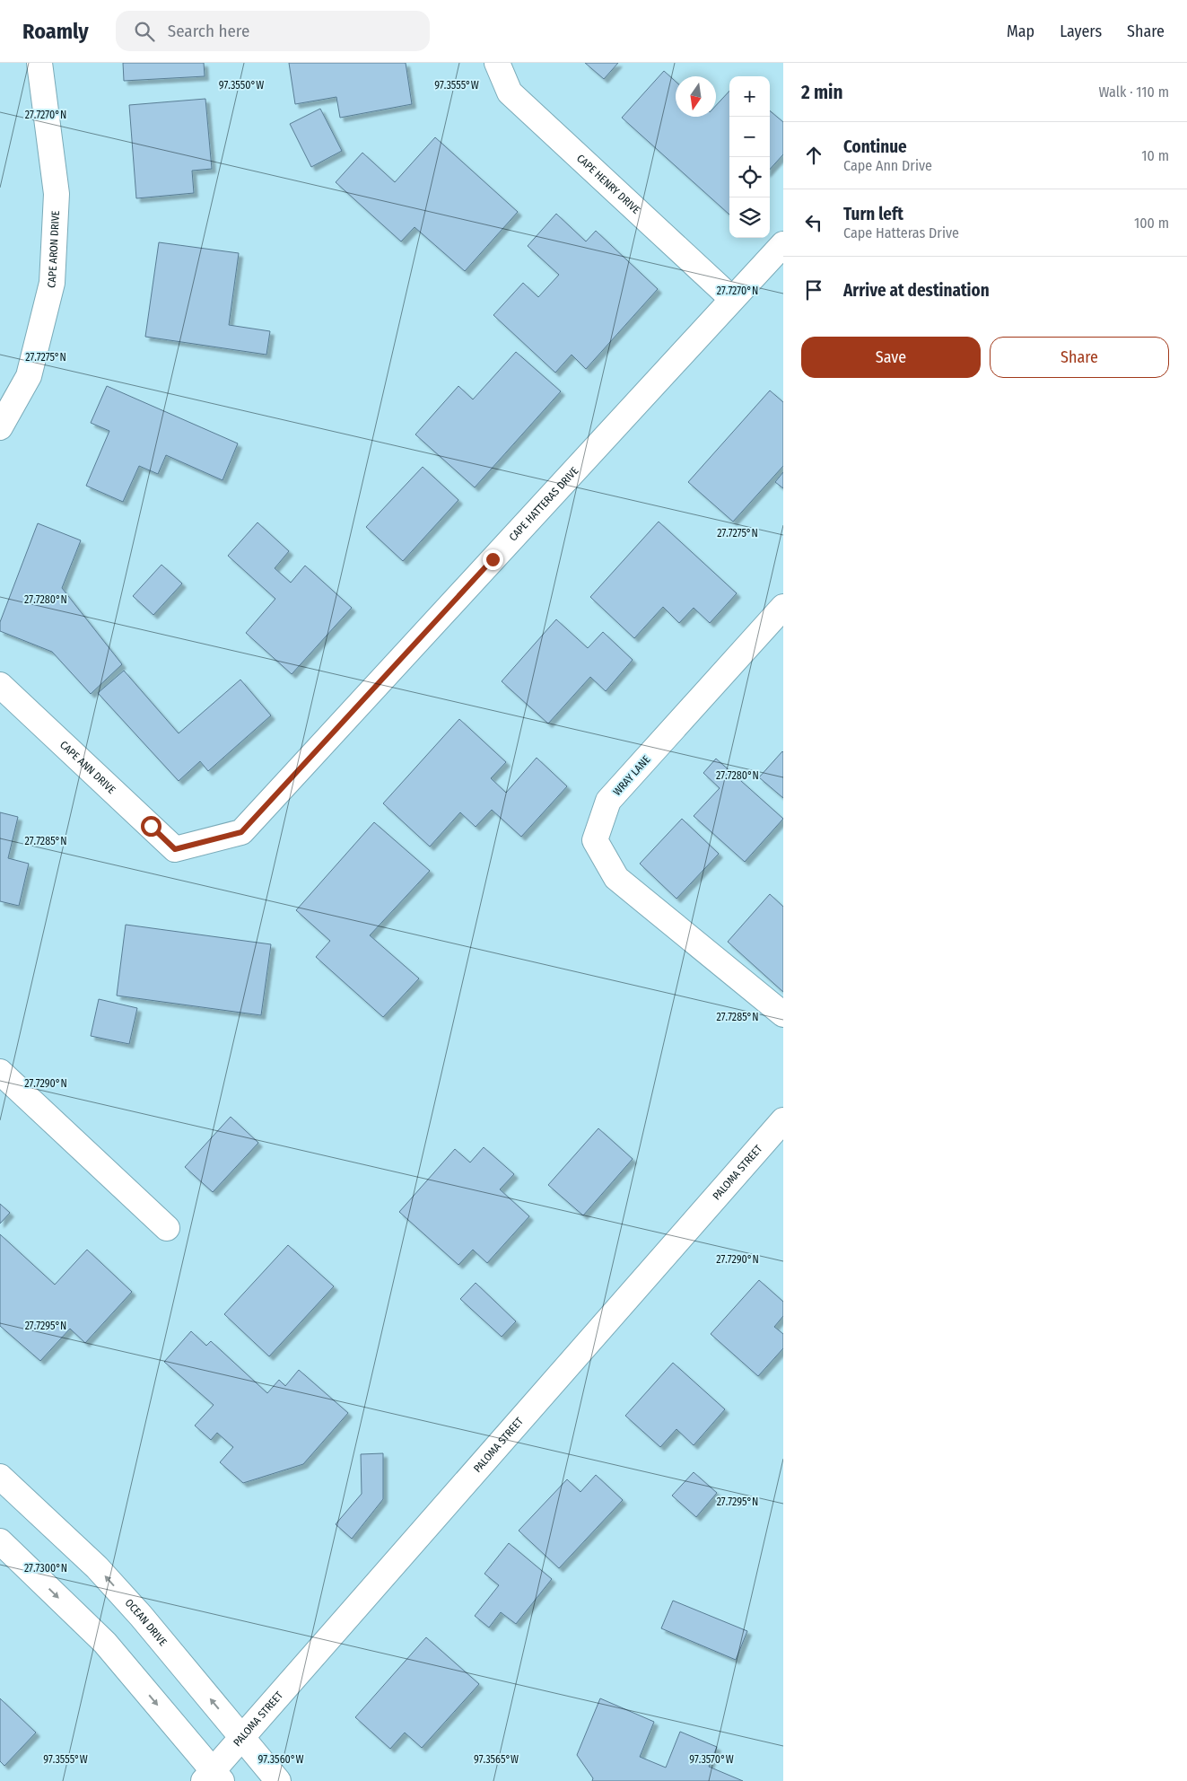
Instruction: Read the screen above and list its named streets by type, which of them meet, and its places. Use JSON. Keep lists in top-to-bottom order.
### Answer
{
  "streets": {
    "street": [
      "CAPE HENRY DRIVE",
      "CAPE ARON DRIVE",
      "CAPE HATTERAS DRIVE",
      "CAPE ANN DRIVE",
      "WRAY LANE",
      "PALOMA STREET",
      "OCEAN DRIVE"
    ]
  },
  "crossings": [
    ["CAPE HENRY DRIVE", "CAPE HATTERAS DRIVE"],
    ["CAPE HATTERAS DRIVE", "CAPE ANN DRIVE"],
    ["PALOMA STREET", "OCEAN DRIVE"]
  ],
  "north": "bottom",
  "page": {
    "header": "Roamly",
    "search": "Search here",
    "nav": ["Map", "Layers", "Share"],
    "heading": ["2 min", "Walk · 110 m"],
    "map_buttons": ["+", "−"],
    "list": [
      ["Continue", "Cape Ann Drive", "10 m"],
      ["Turn left", "Cape Hatteras Drive", "100 m"],
      "Arrive at destination"
    ],
    "buttons": ["Save", "Share"]
  },
  "coordinates": [
    "97.3550°W",
    "97.3555°W",
    "27.7270°N",
    "27.7275°N",
    "27.7280°N",
    "27.7285°N",
    "27.7290°N",
    "27.7295°N",
    "27.7300°N",
    "97.3560°W",
    "97.3565°W",
    "97.3570°W"
  ]
}
